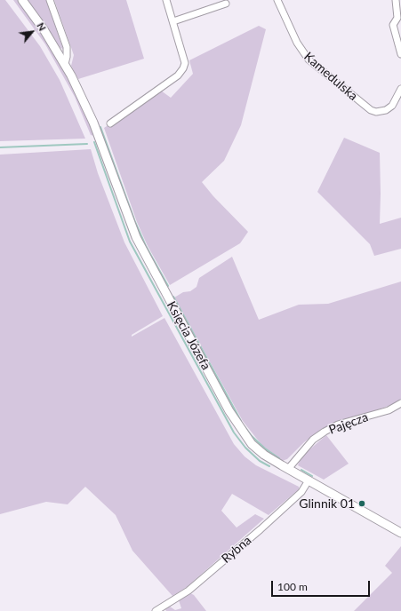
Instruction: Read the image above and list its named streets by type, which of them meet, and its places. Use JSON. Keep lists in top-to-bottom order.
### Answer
{
  "streets": {
    "main road": ["Księcia Józefa"],
    "street": ["Kamedulska", "Pajęcza", "Rybna"]
  },
  "crossings": [
    ["Księcia Józefa", "Pajęcza"],
    ["Księcia Józefa", "Rybna"]
  ],
  "places": ["Glinnik 01"],
  "scale_bar": "100 m",
  "north": "top right"
}
